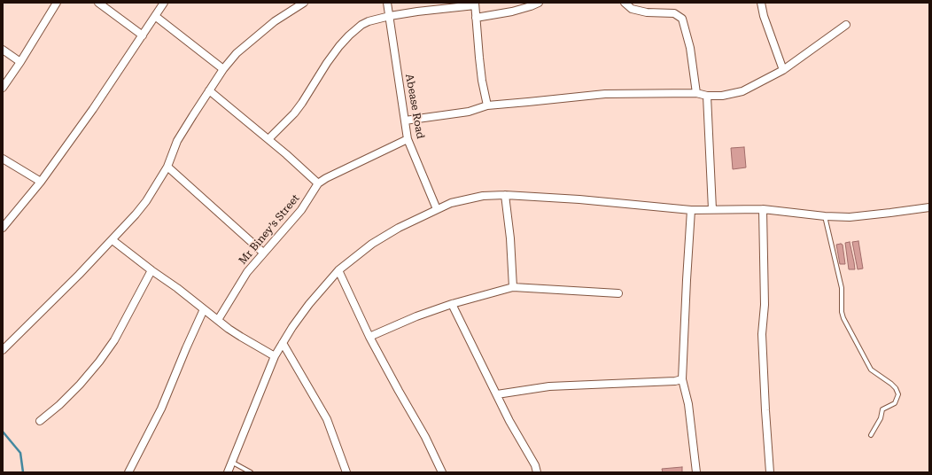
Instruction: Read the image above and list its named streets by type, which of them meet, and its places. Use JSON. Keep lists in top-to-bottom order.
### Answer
{
  "streets": {
    "street": ["Abease Road", "Mr Biney’s Street"]
  },
  "crossings": [
    ["Abease Road", "Mr Biney’s Street"]
  ]
}
